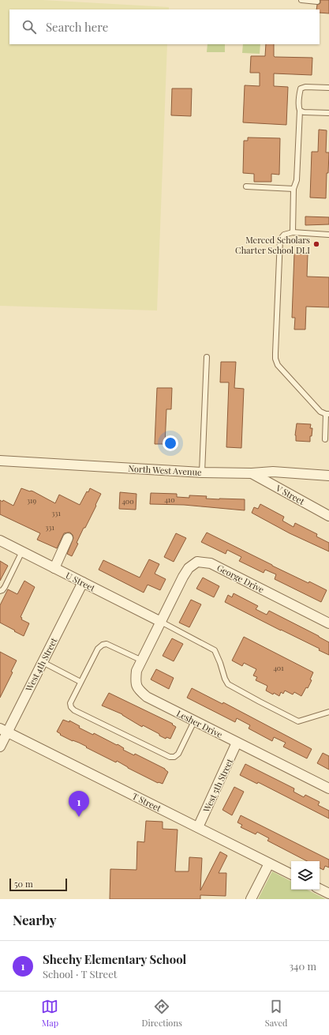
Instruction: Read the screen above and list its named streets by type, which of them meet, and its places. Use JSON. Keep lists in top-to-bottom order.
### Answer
{
  "streets": {
    "street": [
      "North West Avenue",
      "V Street",
      "George Drive",
      "U Street",
      "West 4th Street",
      "Lesher Drive",
      "West 5th Street",
      "T Street"
    ]
  },
  "crossings": [
    ["North West Avenue", "V Street"],
    ["George Drive", "U Street"],
    ["George Drive", "Lesher Drive"],
    ["U Street", "West 4th Street"],
    ["U Street", "Lesher Drive"],
    ["West 4th Street", "T Street"],
    ["Lesher Drive", "West 5th Street"],
    ["West 5th Street", "T Street"]
  ],
  "places": ["Merced Scholars Charter School DLI"],
  "house_numbers": [
    "410",
    "319",
    "400",
    "331",
    "331",
    "401"
  ],
  "scale_bar": "50 m",
  "page": {
    "search": "Search here",
    "pins": "1",
    "scale": "50 m",
    "heading": "Nearby",
    "list": [
      {
        "mark": "1",
        "name": "Sheehy Elementary School",
        "note": "School · T Street",
        "value": "340 m"
      }
    ],
    "nav": ["Map", "Directions", "Saved"]
  }
}
